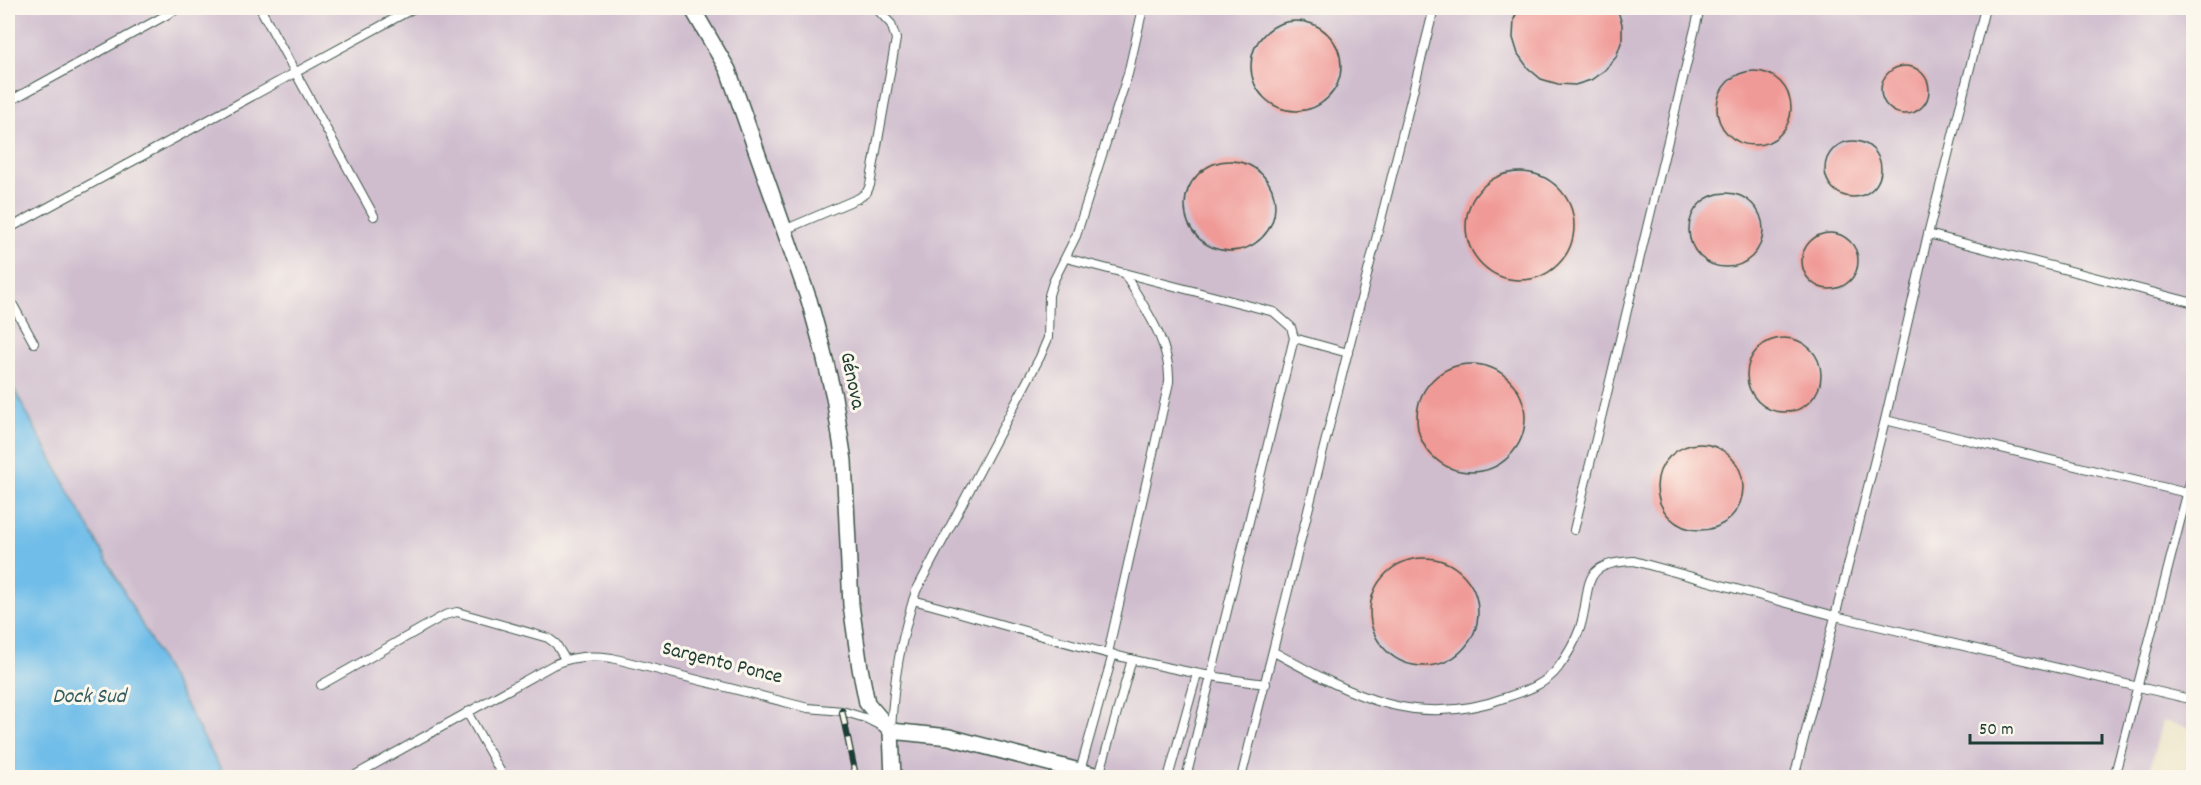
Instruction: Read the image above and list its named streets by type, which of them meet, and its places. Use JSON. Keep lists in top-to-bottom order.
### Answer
{
  "streets": {
    "street": ["Génova", "Sargento Ponce"]
  },
  "crossings": [
    ["Génova", "Sargento Ponce"]
  ],
  "water": ["Dock Sud"],
  "scale_bar": "50 m"
}
